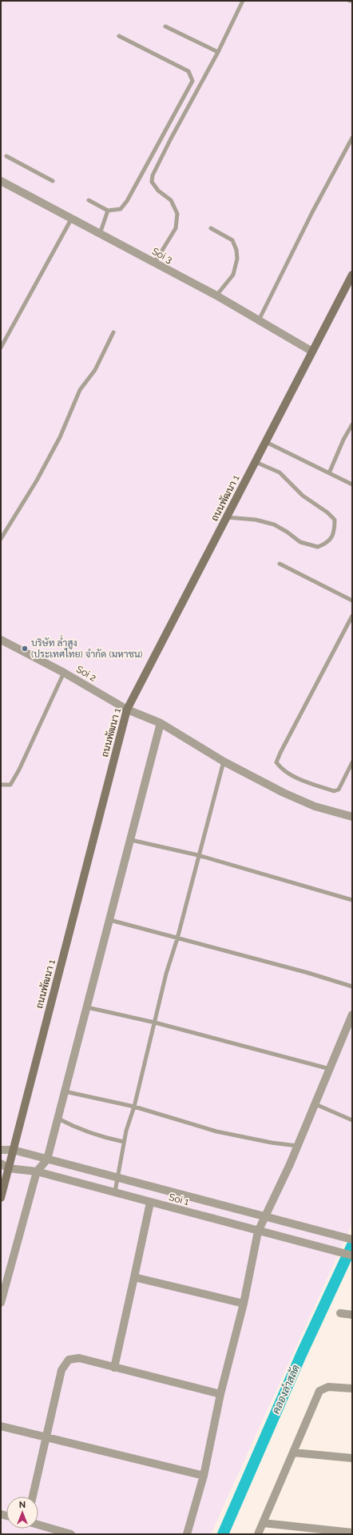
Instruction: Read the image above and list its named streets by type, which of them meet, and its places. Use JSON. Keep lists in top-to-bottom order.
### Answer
{
  "streets": {
    "main road": ["ถนนพัฒนา 1"],
    "street": ["Soi 3", "Soi 2", "Soi 1"]
  },
  "crossings": [
    ["Soi 3", "ถนนพัฒนา 1"],
    ["ถนนพัฒนา 1", "Soi 2"],
    ["ถนนพัฒนา 1", "Soi 1"]
  ],
  "water": ["คลองลำสลัด"],
  "places": ["บริษัท ล่ำสูง (ประเทศไทย) จำกัด (มหาชน)"],
  "north": "top"
}
